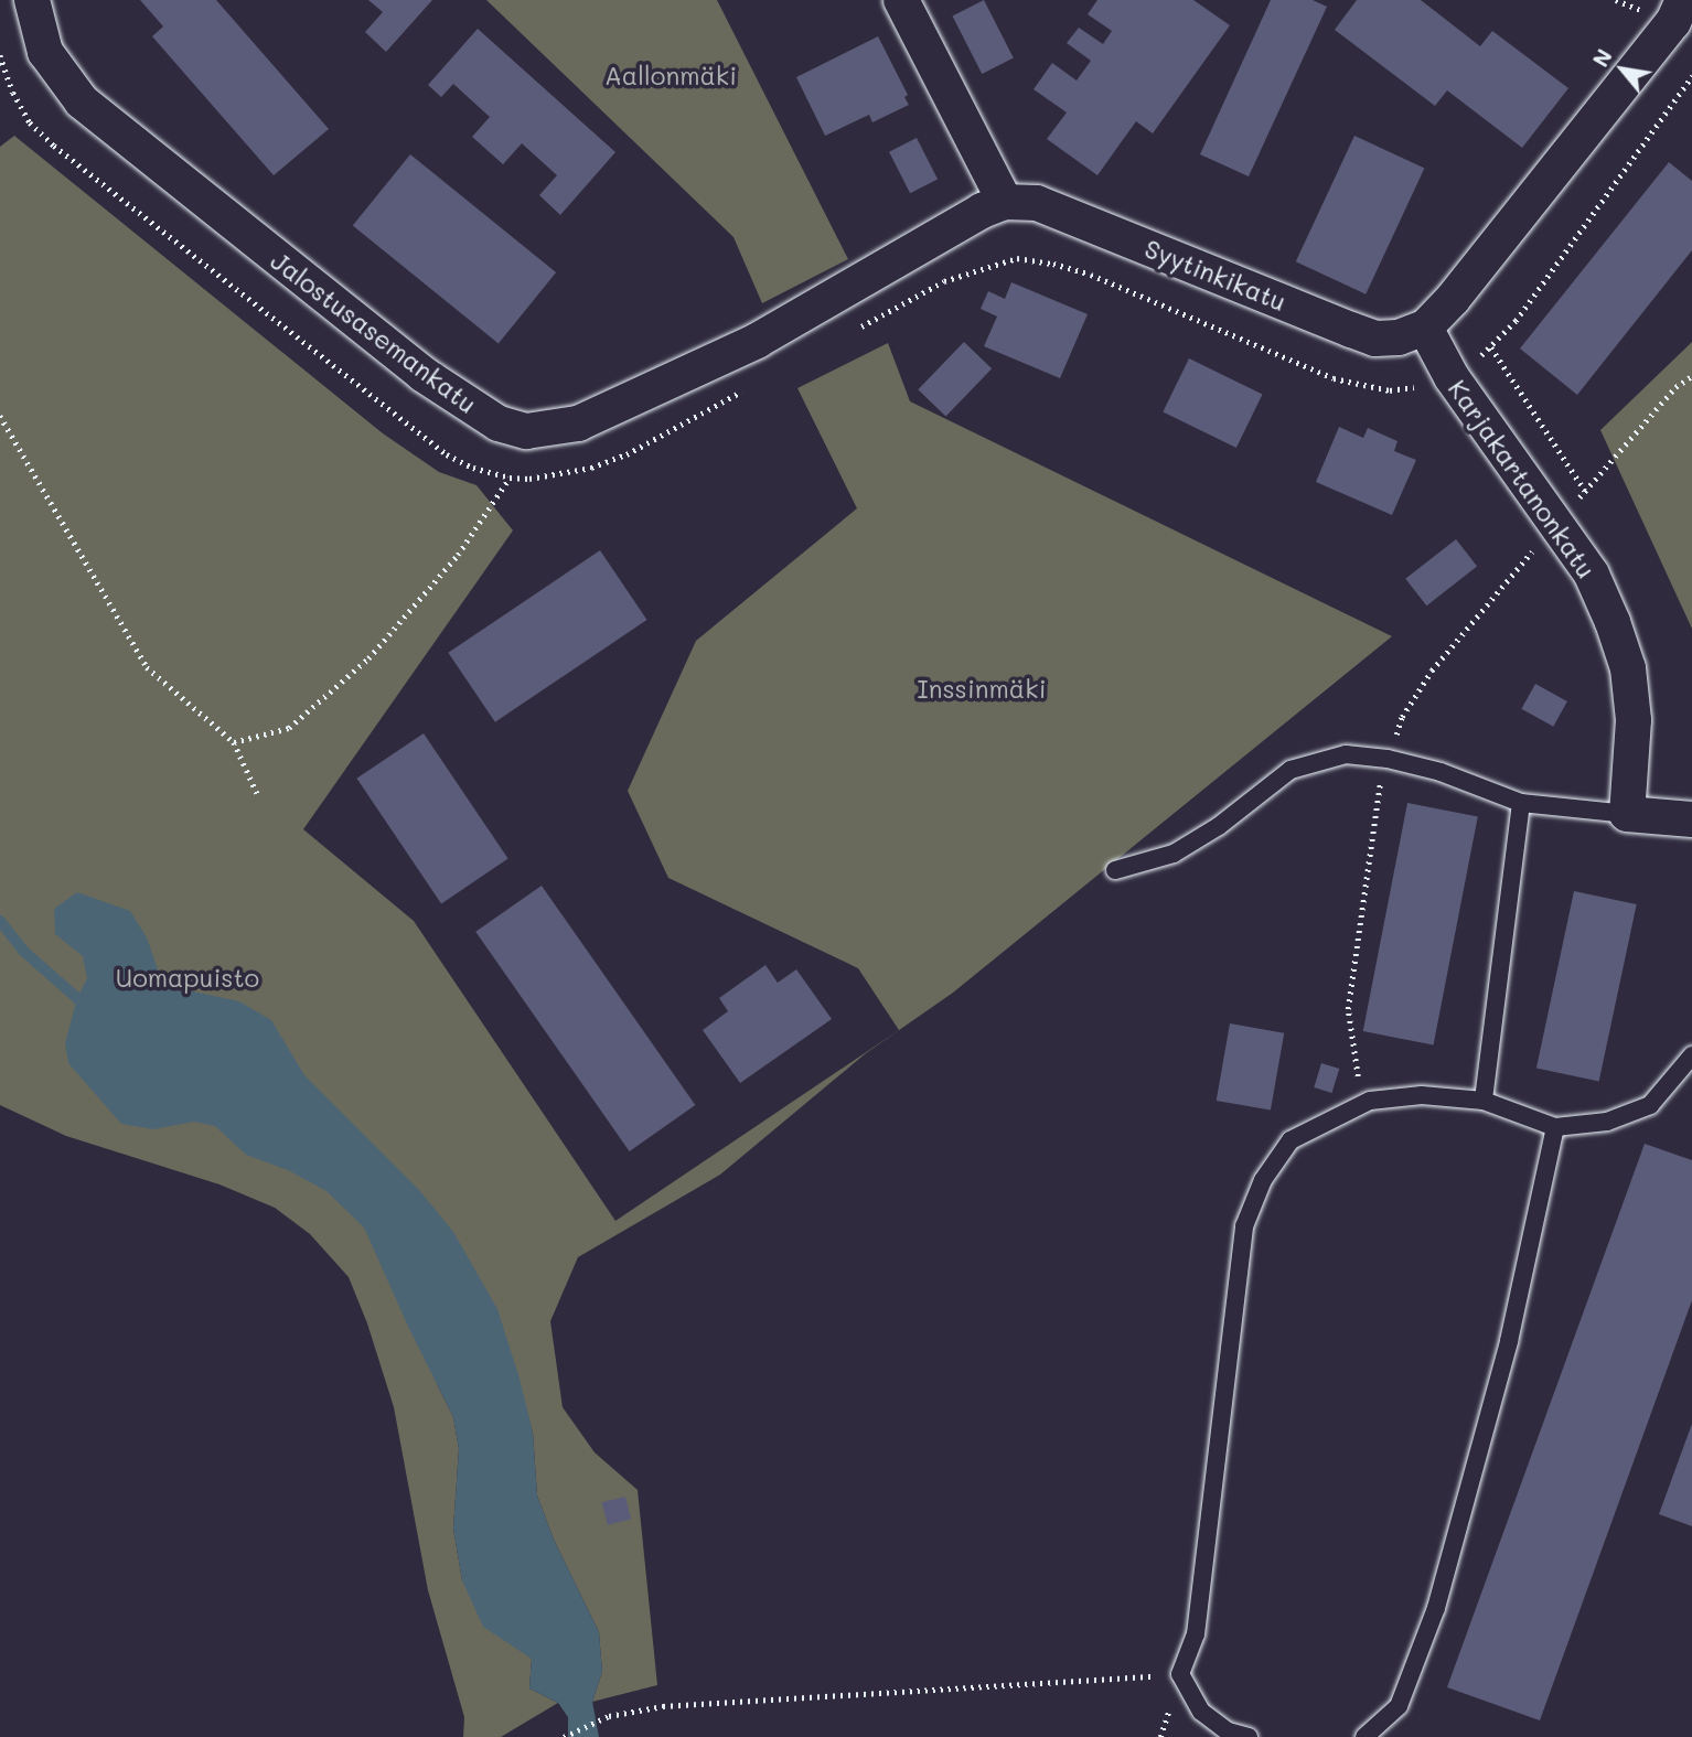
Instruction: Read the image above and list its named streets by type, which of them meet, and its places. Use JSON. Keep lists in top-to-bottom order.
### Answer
{
  "streets": {
    "street": ["Syytinkikatu", "Jalostusasemankatu", "Karjakartanonkatu"]
  },
  "crossings": [
    ["Syytinkikatu", "Jalostusasemankatu"],
    ["Syytinkikatu", "Karjakartanonkatu"]
  ],
  "parks": ["Aallonmäki", "Inssinmäki", "Uomapuisto"],
  "north": "top left"
}
